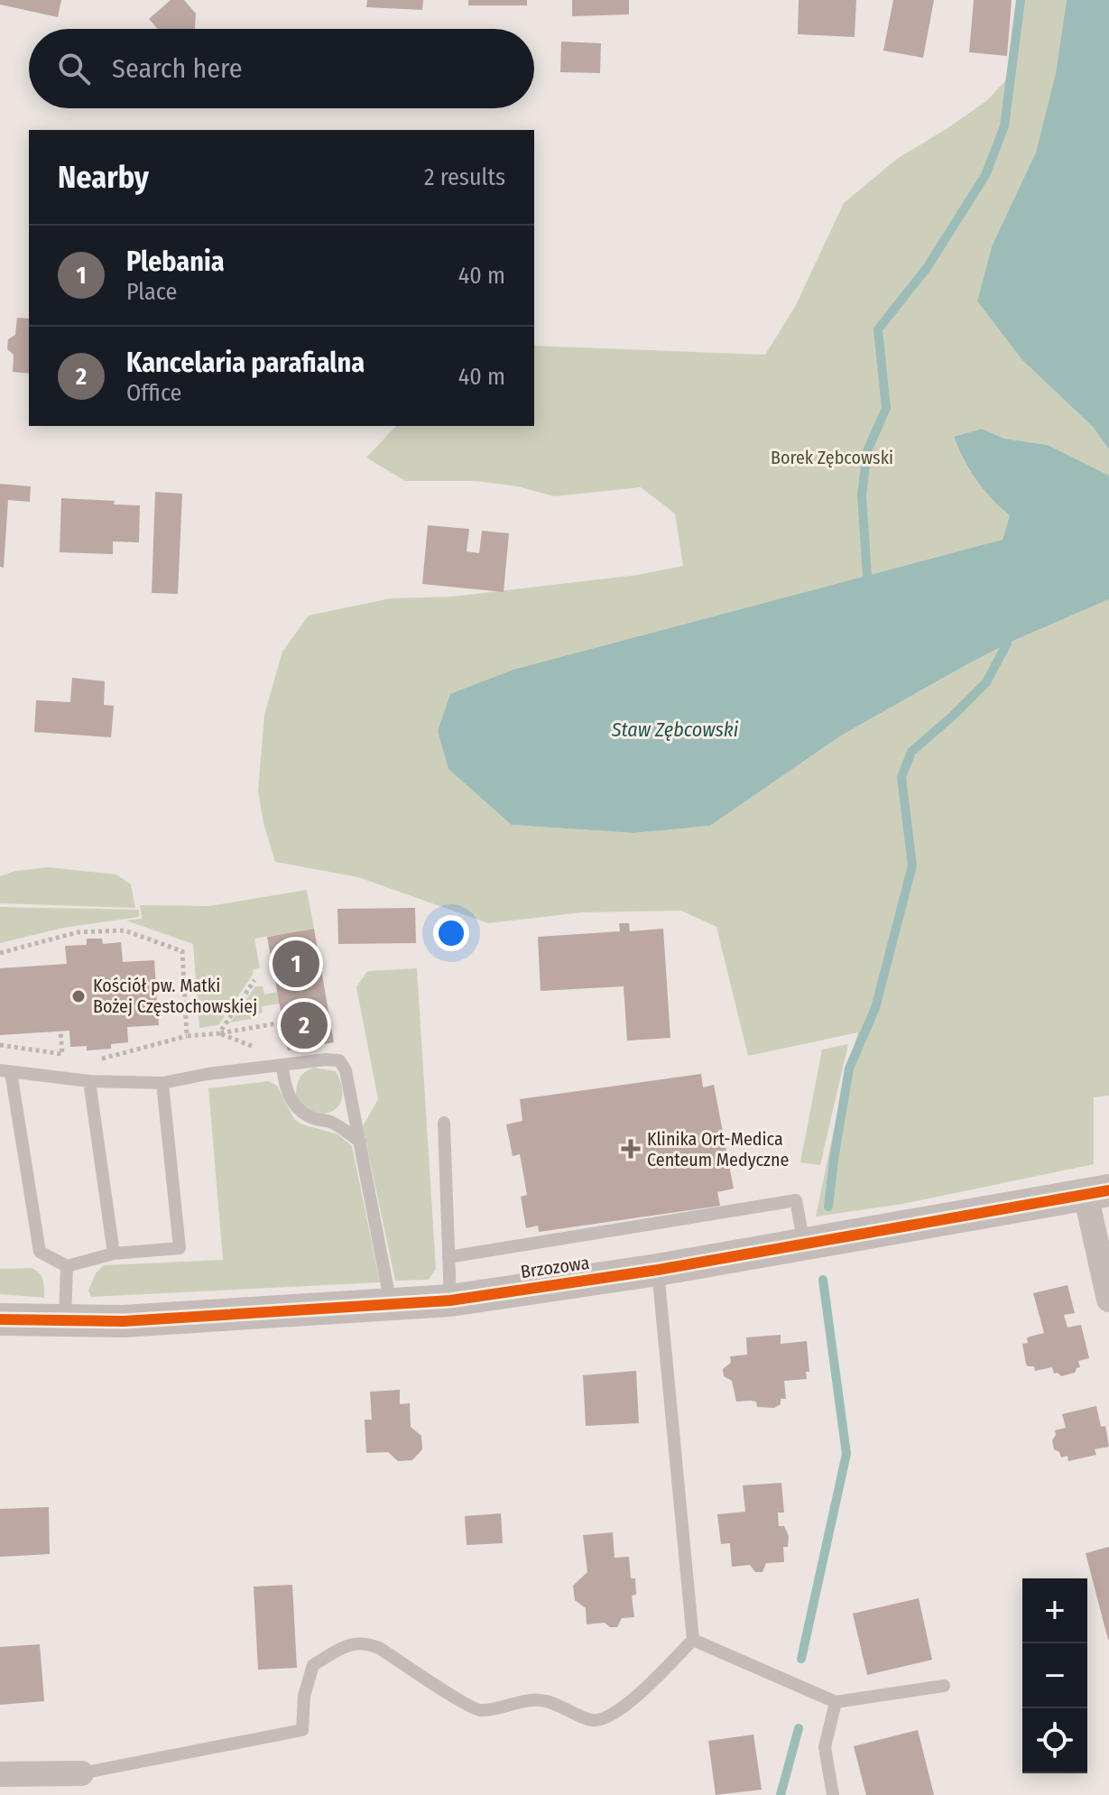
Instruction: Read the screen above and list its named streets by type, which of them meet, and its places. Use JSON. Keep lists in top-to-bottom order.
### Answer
{
  "streets": {
    "street": ["Brzozowa"]
  },
  "water": ["Staw Zębcowski"],
  "parks": ["Borek Zębcowski"],
  "places": {
    "other": ["Kościół pw. Matki Bożej Częstochowskiej"],
    "health": ["Klinika Ort-Medica Centeum Medyczne"]
  },
  "page": {
    "search": "Search here",
    "heading": ["Nearby", "2 results"],
    "list": [
      {
        "mark": "1",
        "name": "Plebania",
        "note": "Place",
        "value": "40 m"
      },
      {
        "mark": "2",
        "name": "Kancelaria parafialna",
        "note": "Office",
        "value": "40 m"
      }
    ],
    "pins": ["1", "2"],
    "map_buttons": ["+", "−"]
  }
}
